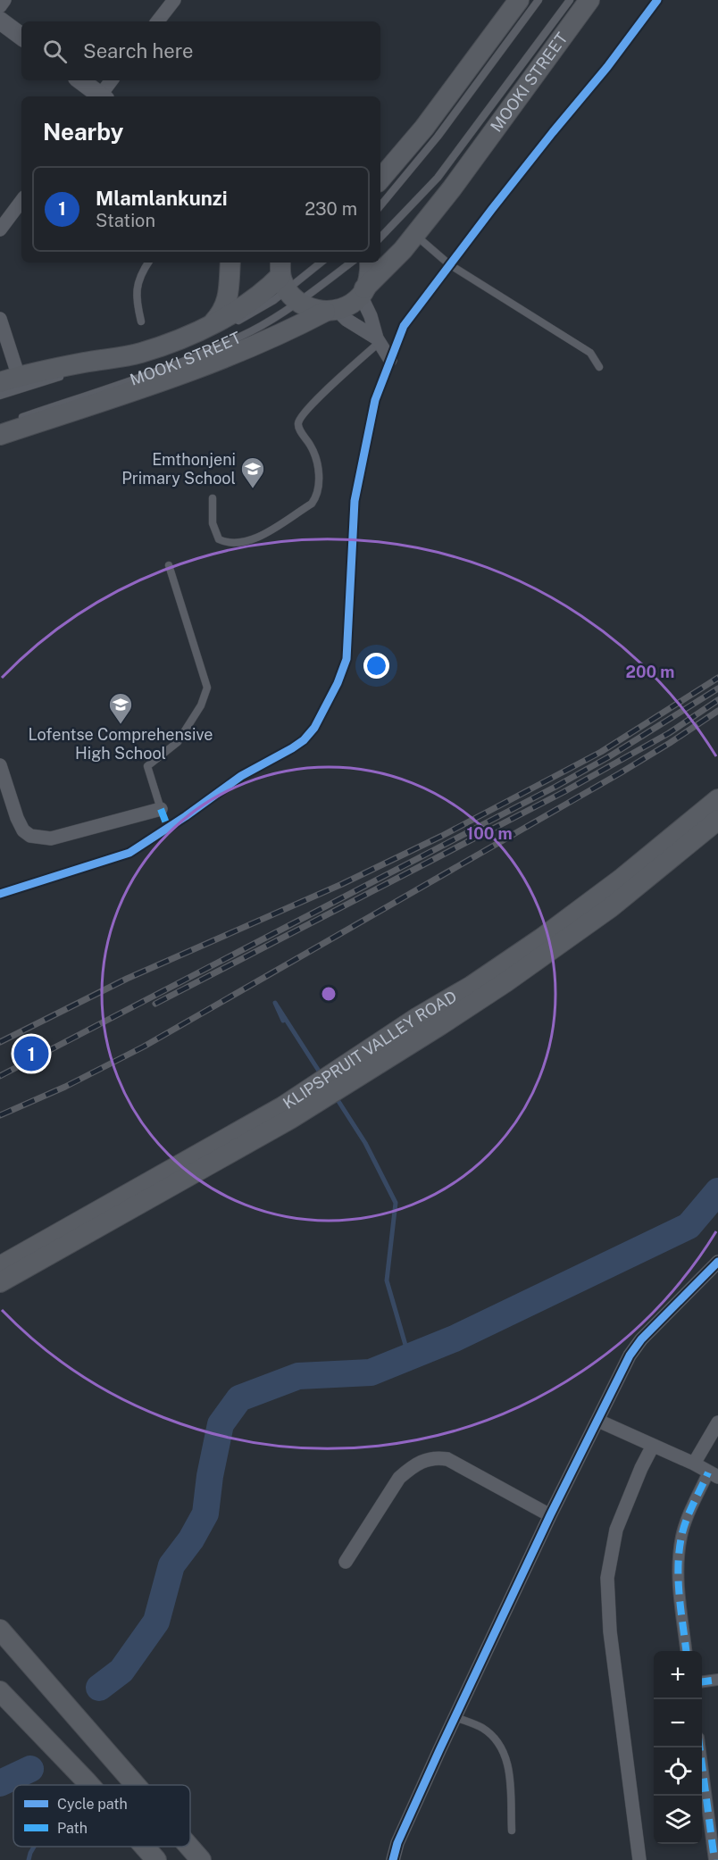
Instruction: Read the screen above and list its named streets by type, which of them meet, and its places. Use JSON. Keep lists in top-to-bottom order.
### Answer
{
  "streets": {
    "main road": ["MOOKI STREET", "KLIPSPRUIT VALLEY ROAD"]
  },
  "places": {
    "school or university": ["Emthonjeni Primary School", "Lofentse Comprehensive High School"]
  },
  "legend": ["Cycle path", "Path"],
  "page": {
    "search": "Search here",
    "heading": "Nearby",
    "list": [
      {
        "mark": "1",
        "name": "Mlamlankunzi",
        "note": "Station",
        "value": "230 m"
      }
    ],
    "pins": "1",
    "map_buttons": ["+", "−"]
  },
  "rings": ["200 m", "100 m"]
}
